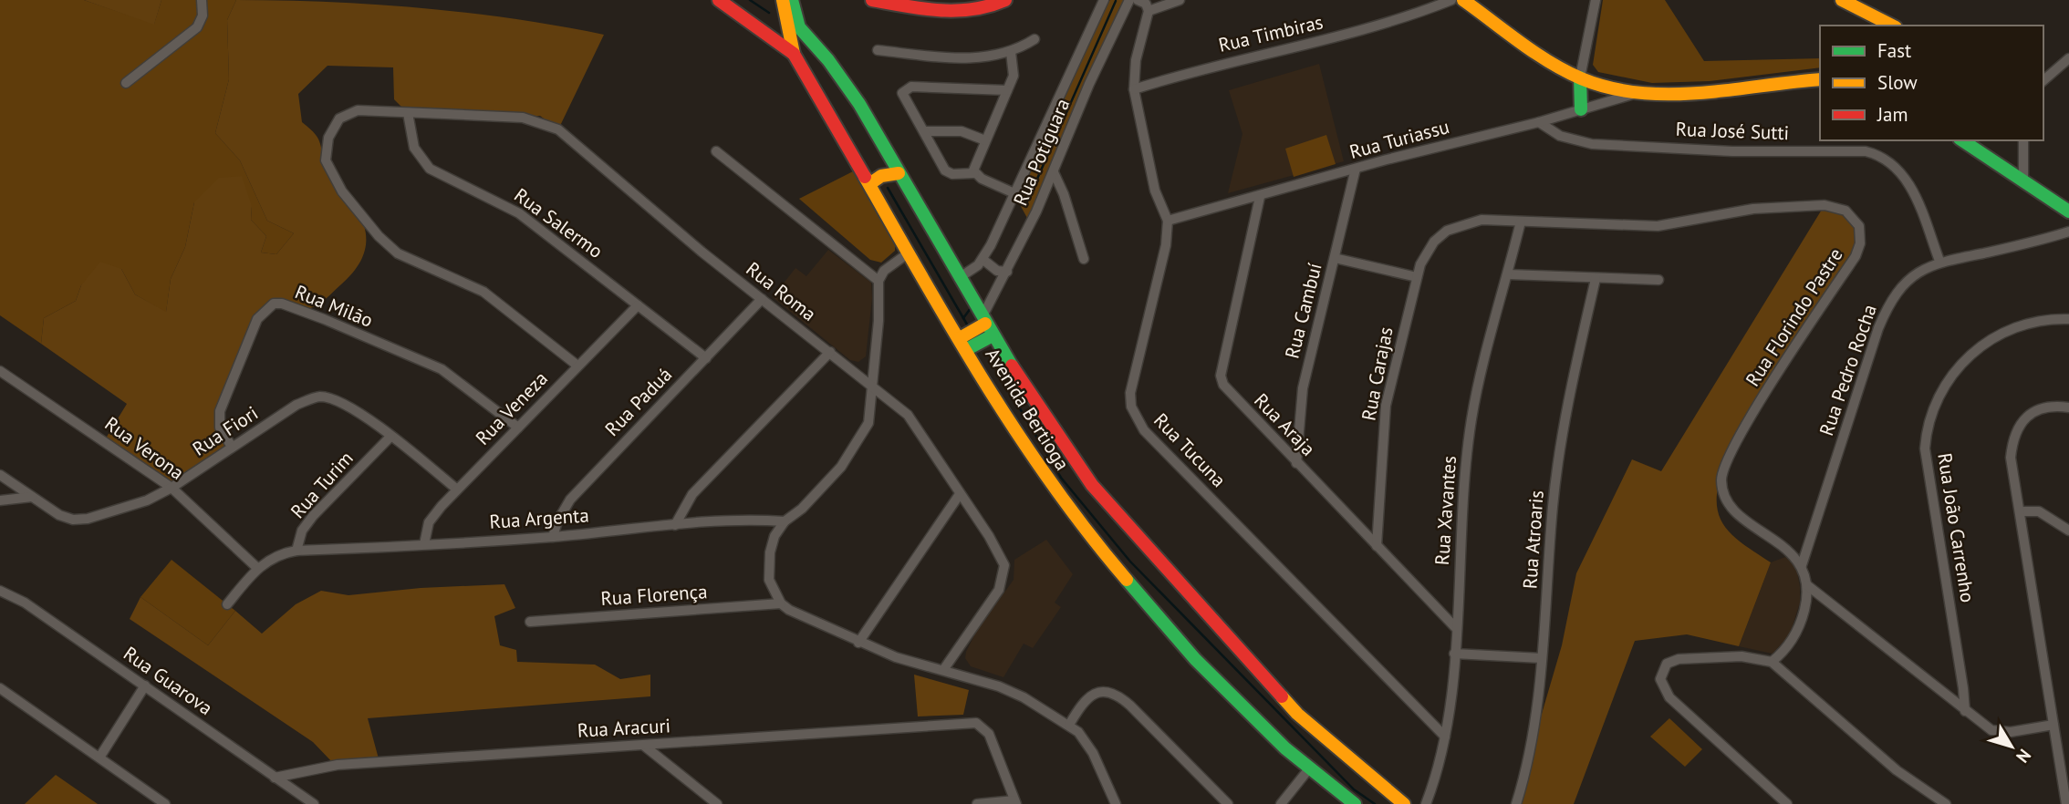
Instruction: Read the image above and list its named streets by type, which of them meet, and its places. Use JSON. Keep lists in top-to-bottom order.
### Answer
{
  "streets": {
    "street": [
      "Rua Timbiras",
      "Rua José Sutti",
      "Rua Turiassu",
      "Rua Potiguara",
      "Rua Salermo",
      "Rua Roma",
      "Rua Milão",
      "Rua Cambuí",
      "Rua Florindo Pastre",
      "Rua Pedro Rocha",
      "Rua Carajas",
      "Rua Paduá",
      "Rua Veneza",
      "Avenida Bertioga",
      "Rua Araja",
      "Rua Fiori",
      "Rua Verona",
      "Rua Tucuna",
      "Rua Turim",
      "Rua Xavantes",
      "Rua Argenta",
      "Rua João Carrenho",
      "Rua Atroaris",
      "Rua Florença",
      "Rua Guarova",
      "Rua Aracuri"
    ]
  },
  "crossings": [
    ["Rua Timbiras", "Rua Tucuna"],
    ["Rua José Sutti", "Rua Turiassu"],
    ["Rua José Sutti", "Rua Pedro Rocha"],
    ["Rua Turiassu", "Rua Cambuí"],
    ["Rua Turiassu", "Rua Araja"],
    ["Rua Turiassu", "Rua Tucuna"],
    ["Rua Potiguara", "Avenida Bertioga"],
    ["Rua Salermo", "Rua Roma"],
    ["Rua Salermo", "Rua Paduá"],
    ["Rua Salermo", "Rua Veneza"],
    ["Rua Roma", "Rua Paduá"],
    ["Rua Roma", "Rua Veneza"],
    ["Rua Milão", "Rua Veneza"],
    ["Rua Milão", "Rua Fiori"],
    ["Rua Cambuí", "Rua Araja"],
    ["Rua Florindo Pastre", "Rua Pedro Rocha"],
    ["Rua Florindo Pastre", "Rua Carajas"],
    ["Rua Florindo Pastre", "Rua Xavantes"],
    ["Rua Carajas", "Rua Araja"],
    ["Rua Paduá", "Rua Argenta"],
    ["Rua Veneza", "Rua Fiori"],
    ["Rua Veneza", "Rua Argenta"],
    ["Rua Araja", "Rua Xavantes"],
    ["Rua Fiori", "Rua Verona"],
    ["Rua Fiori", "Rua Turim"],
    ["Rua Verona", "Rua Turim"],
    ["Rua Tucuna", "Rua Xavantes"],
    ["Rua Turim", "Rua Argenta"],
    ["Rua Guarova", "Rua Aracuri"]
  ],
  "legend": ["Fast", "Slow", "Jam"],
  "north": "bottom right"
}
